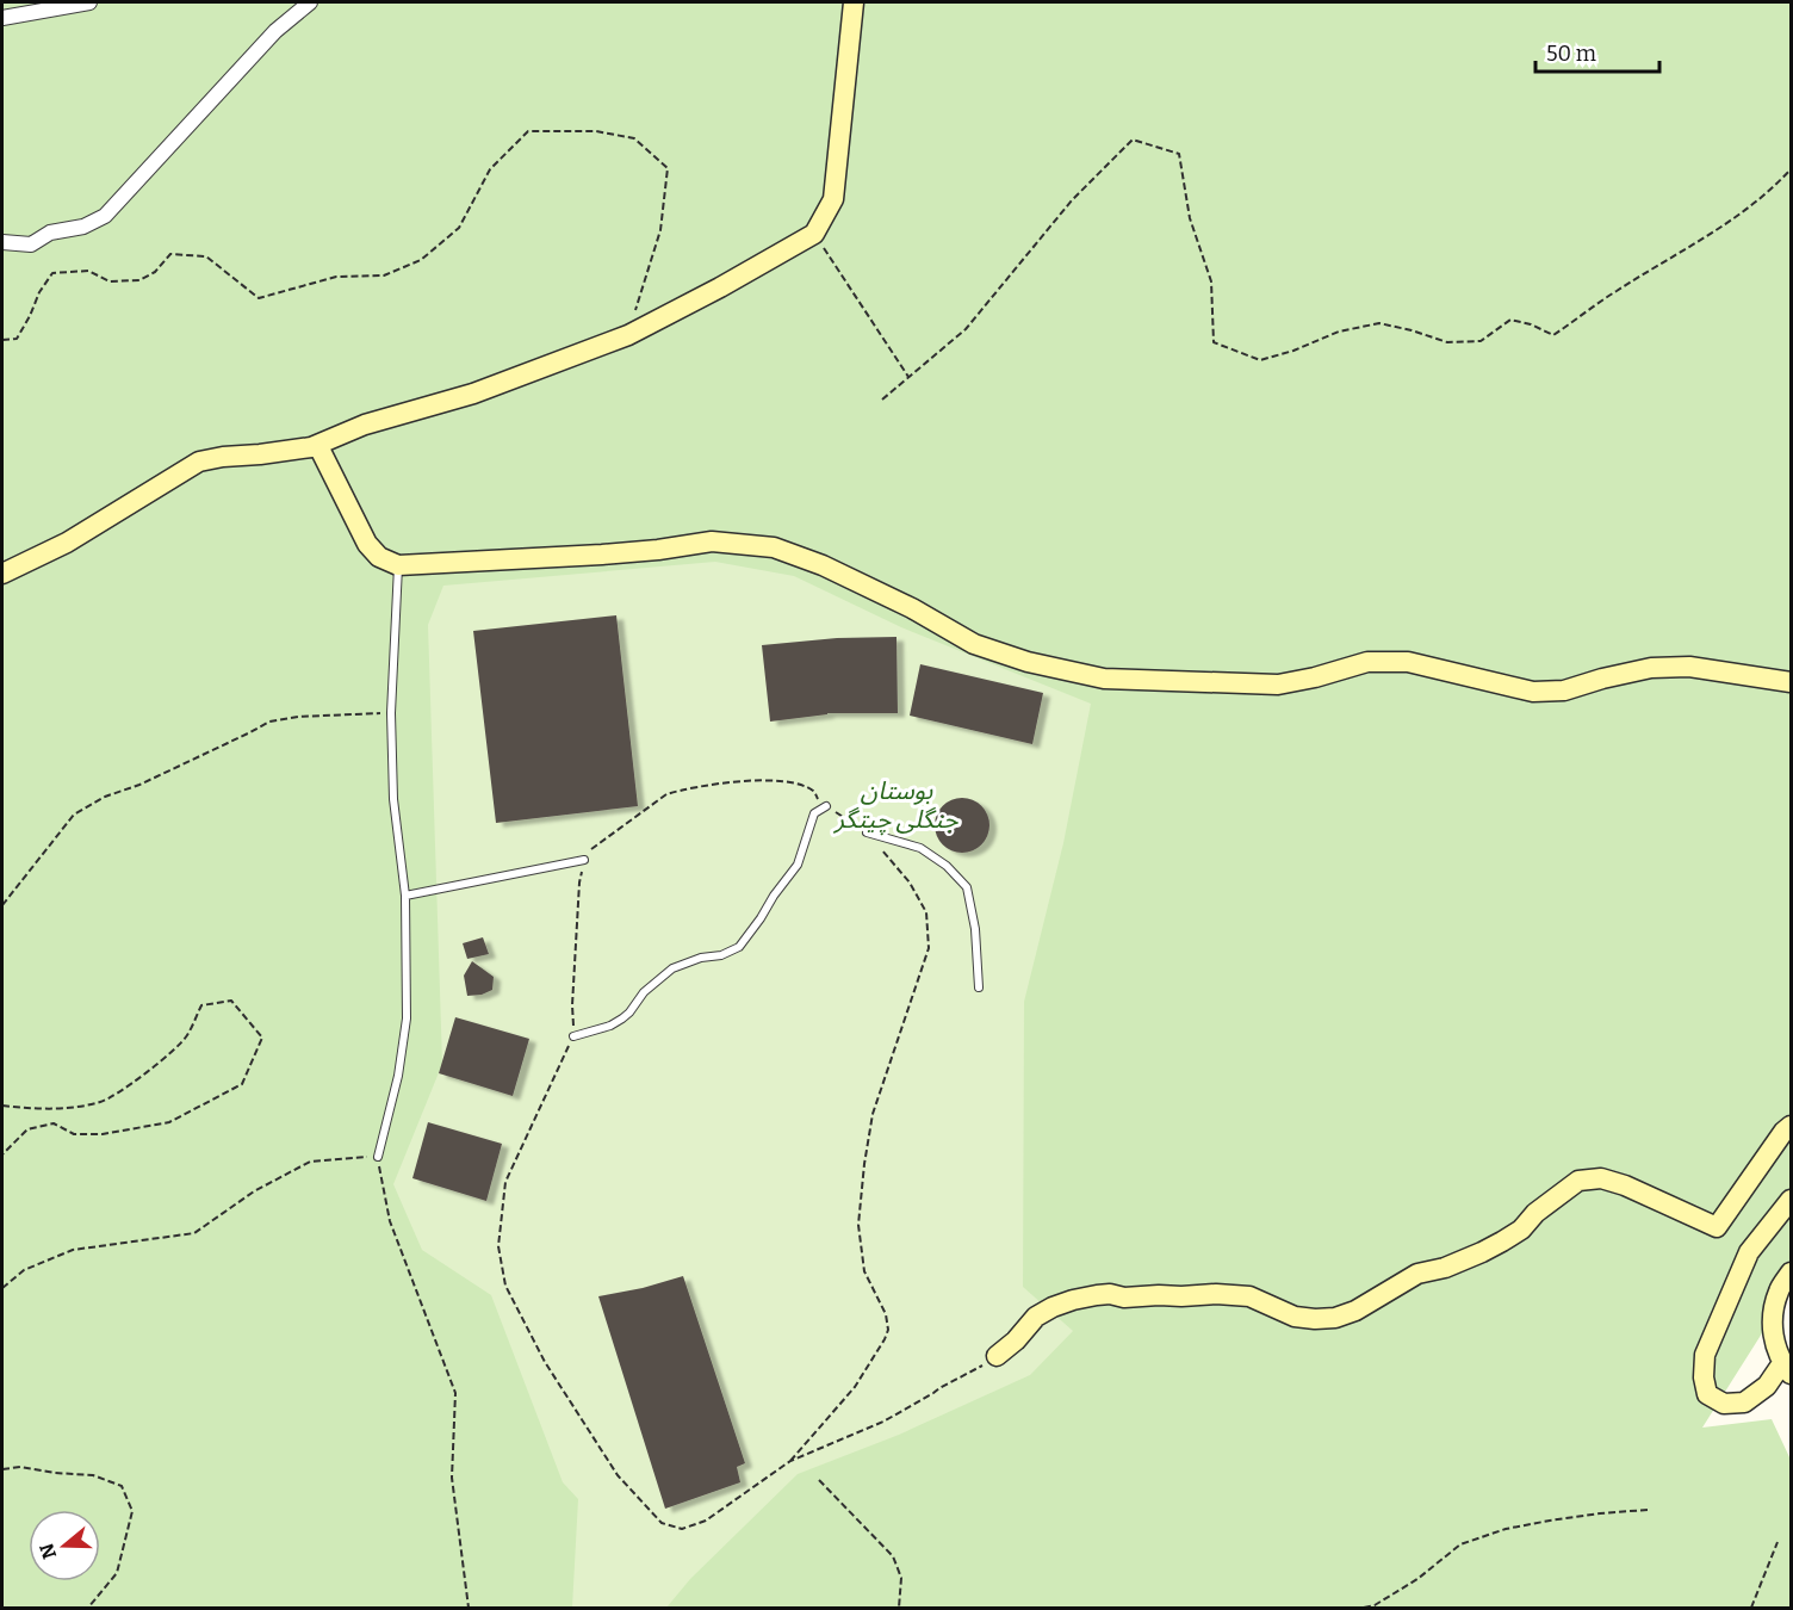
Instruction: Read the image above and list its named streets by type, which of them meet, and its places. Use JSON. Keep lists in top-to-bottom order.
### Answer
{
  "parks": ["بوستان جنگلی چیتگر"],
  "scale_bar": "50 m",
  "north": "left"
}
